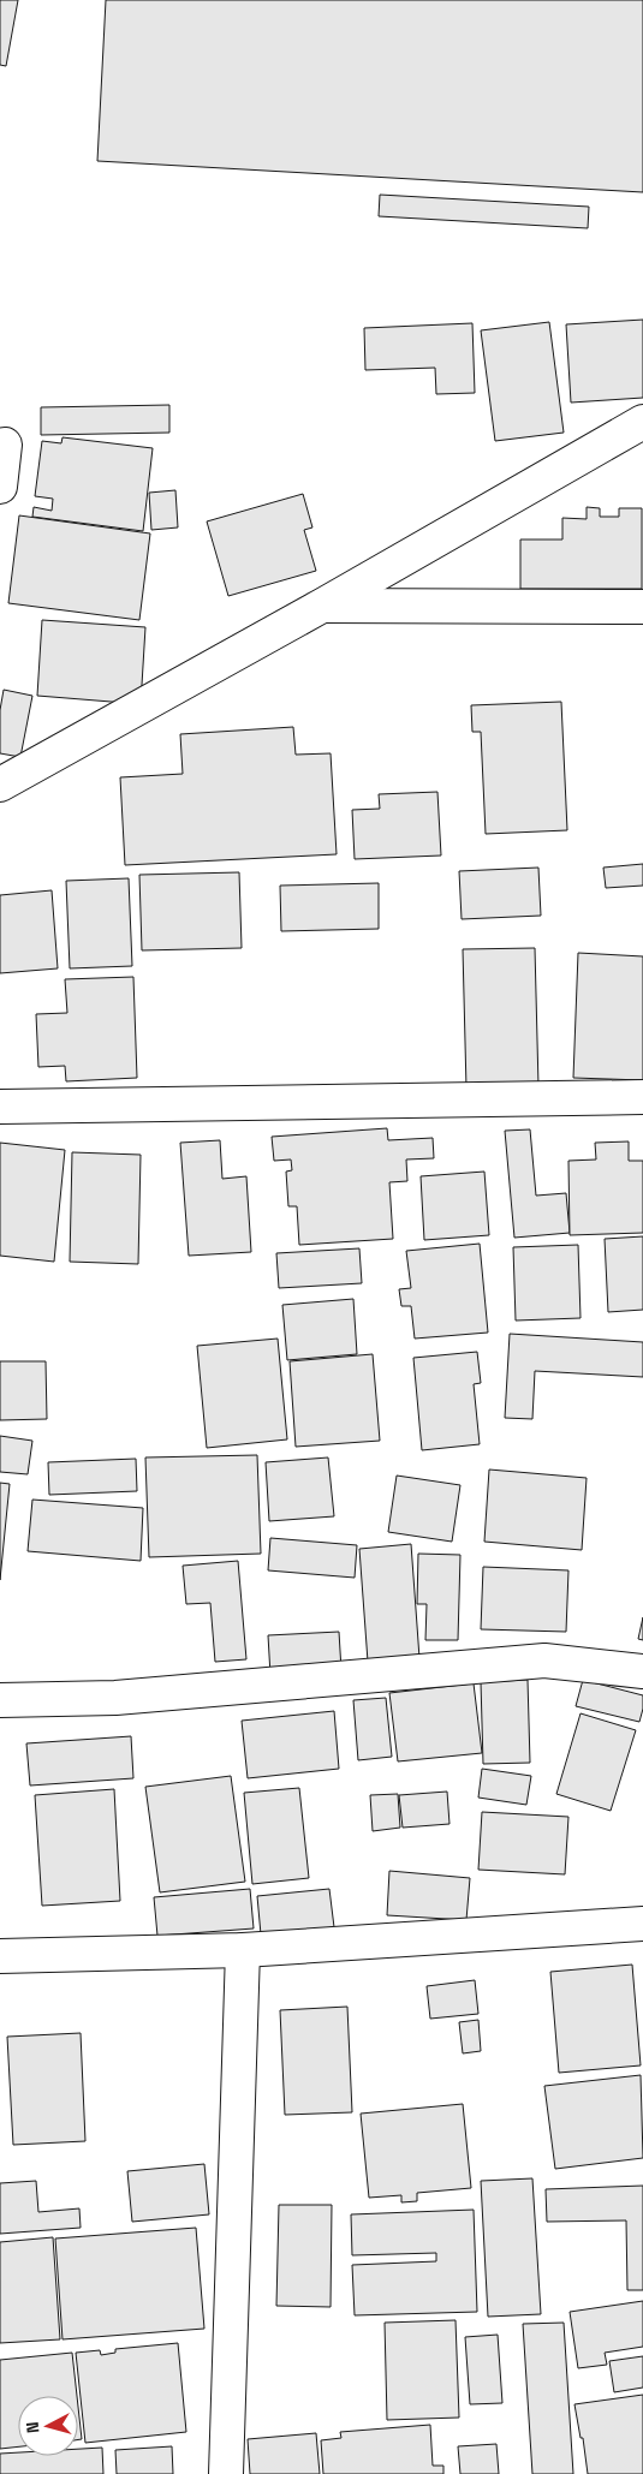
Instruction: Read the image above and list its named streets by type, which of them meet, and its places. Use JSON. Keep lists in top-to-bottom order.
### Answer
{
  "north": "left"
}
